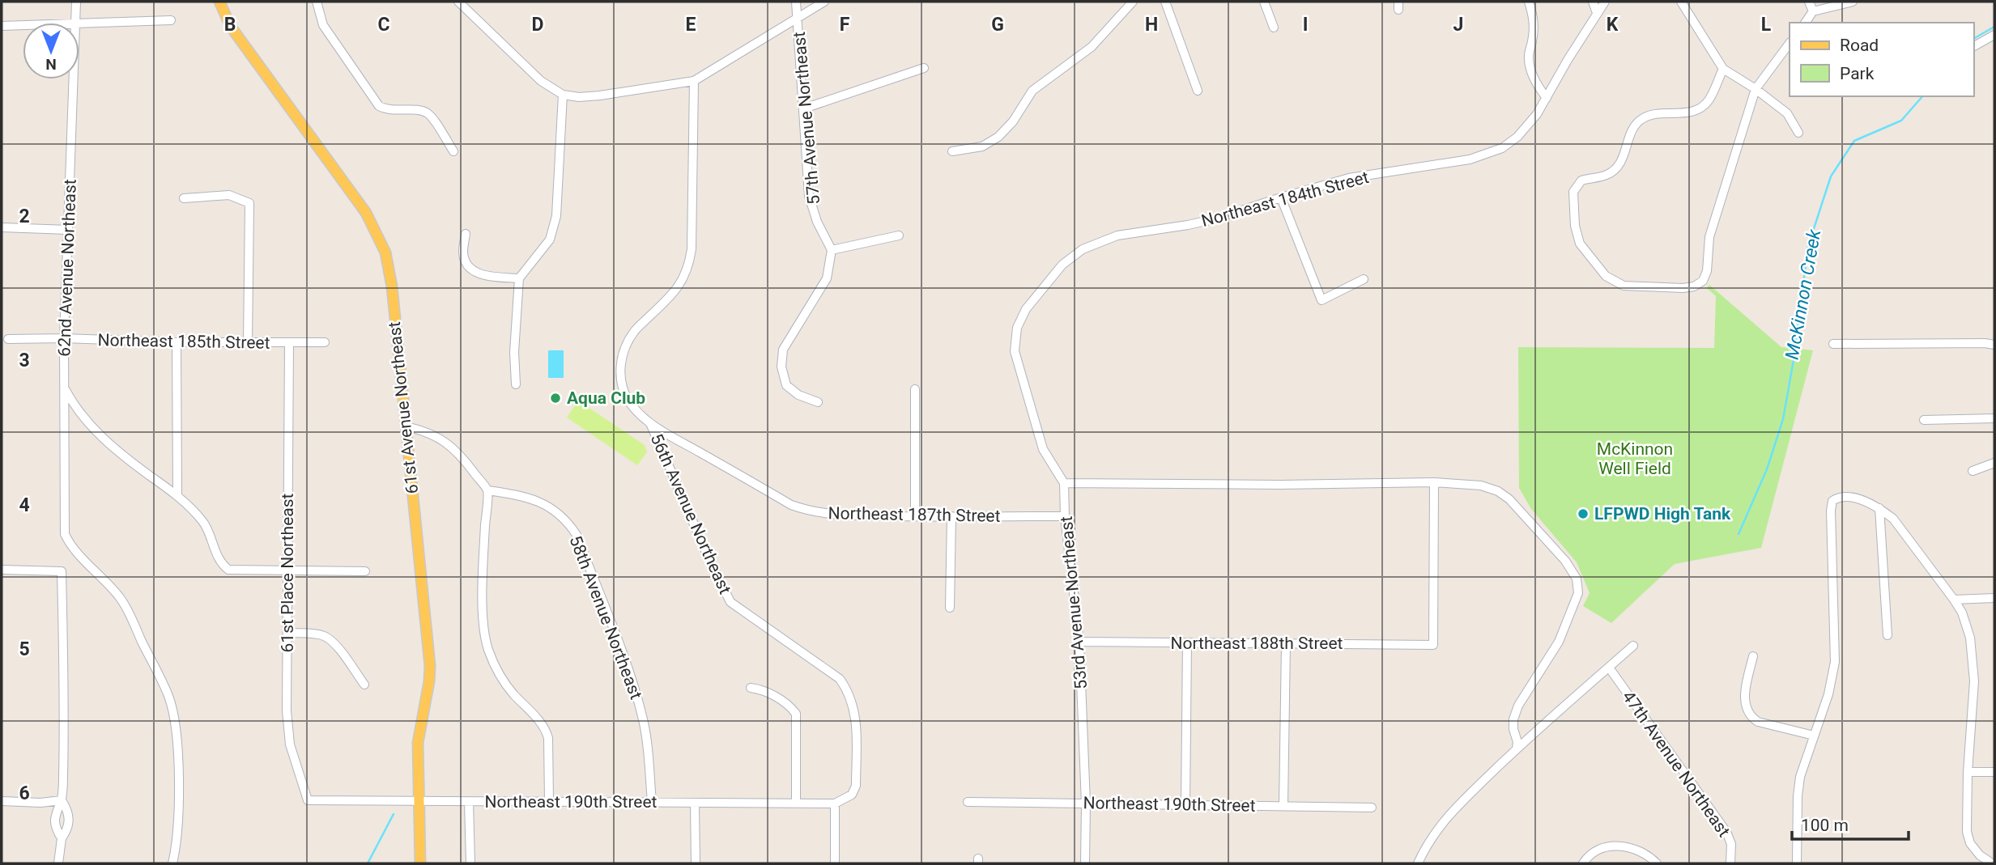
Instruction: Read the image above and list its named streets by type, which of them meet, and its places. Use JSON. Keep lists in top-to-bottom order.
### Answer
{
  "streets": {
    "main road": ["61st Avenue Northeast"],
    "street": [
      "57th Avenue Northeast",
      "Northeast 184th Street",
      "62nd Avenue Northeast",
      "Northeast 185th Street",
      "56th Avenue Northeast",
      "Northeast 187th Street",
      "61st Place Northeast",
      "53rd Avenue Northeast",
      "58th Avenue Northeast",
      "Northeast 188th Street",
      "47th Avenue Northeast",
      "Northeast 190th Street"
    ]
  },
  "crossings": [
    ["Northeast 184th Street", "53rd Avenue Northeast"],
    ["62nd Avenue Northeast", "Northeast 185th Street"],
    ["Northeast 185th Street", "61st Place Northeast"],
    ["61st Avenue Northeast", "Northeast 190th Street"],
    ["56th Avenue Northeast", "Northeast 187th Street"],
    ["56th Avenue Northeast", "Northeast 190th Street"],
    ["Northeast 187th Street", "53rd Avenue Northeast"],
    ["61st Place Northeast", "Northeast 190th Street"],
    ["53rd Avenue Northeast", "Northeast 188th Street"],
    ["53rd Avenue Northeast", "Northeast 190th Street"],
    ["58th Avenue Northeast", "Northeast 190th Street"]
  ],
  "water": ["McKinnon Creek"],
  "parks": ["McKinnon Well Field"],
  "places": ["Aqua Club", "LFPWD High Tank"],
  "legend": ["Road", "Park"],
  "scale_bar": "100 m",
  "north": "bottom",
  "grid": {
    "columns": [
      "B",
      "C",
      "D",
      "E",
      "F",
      "G",
      "H",
      "I",
      "J",
      "K",
      "L"
    ],
    "rows": [
      "2",
      "3",
      "4",
      "5",
      "6"
    ]
  }
}
